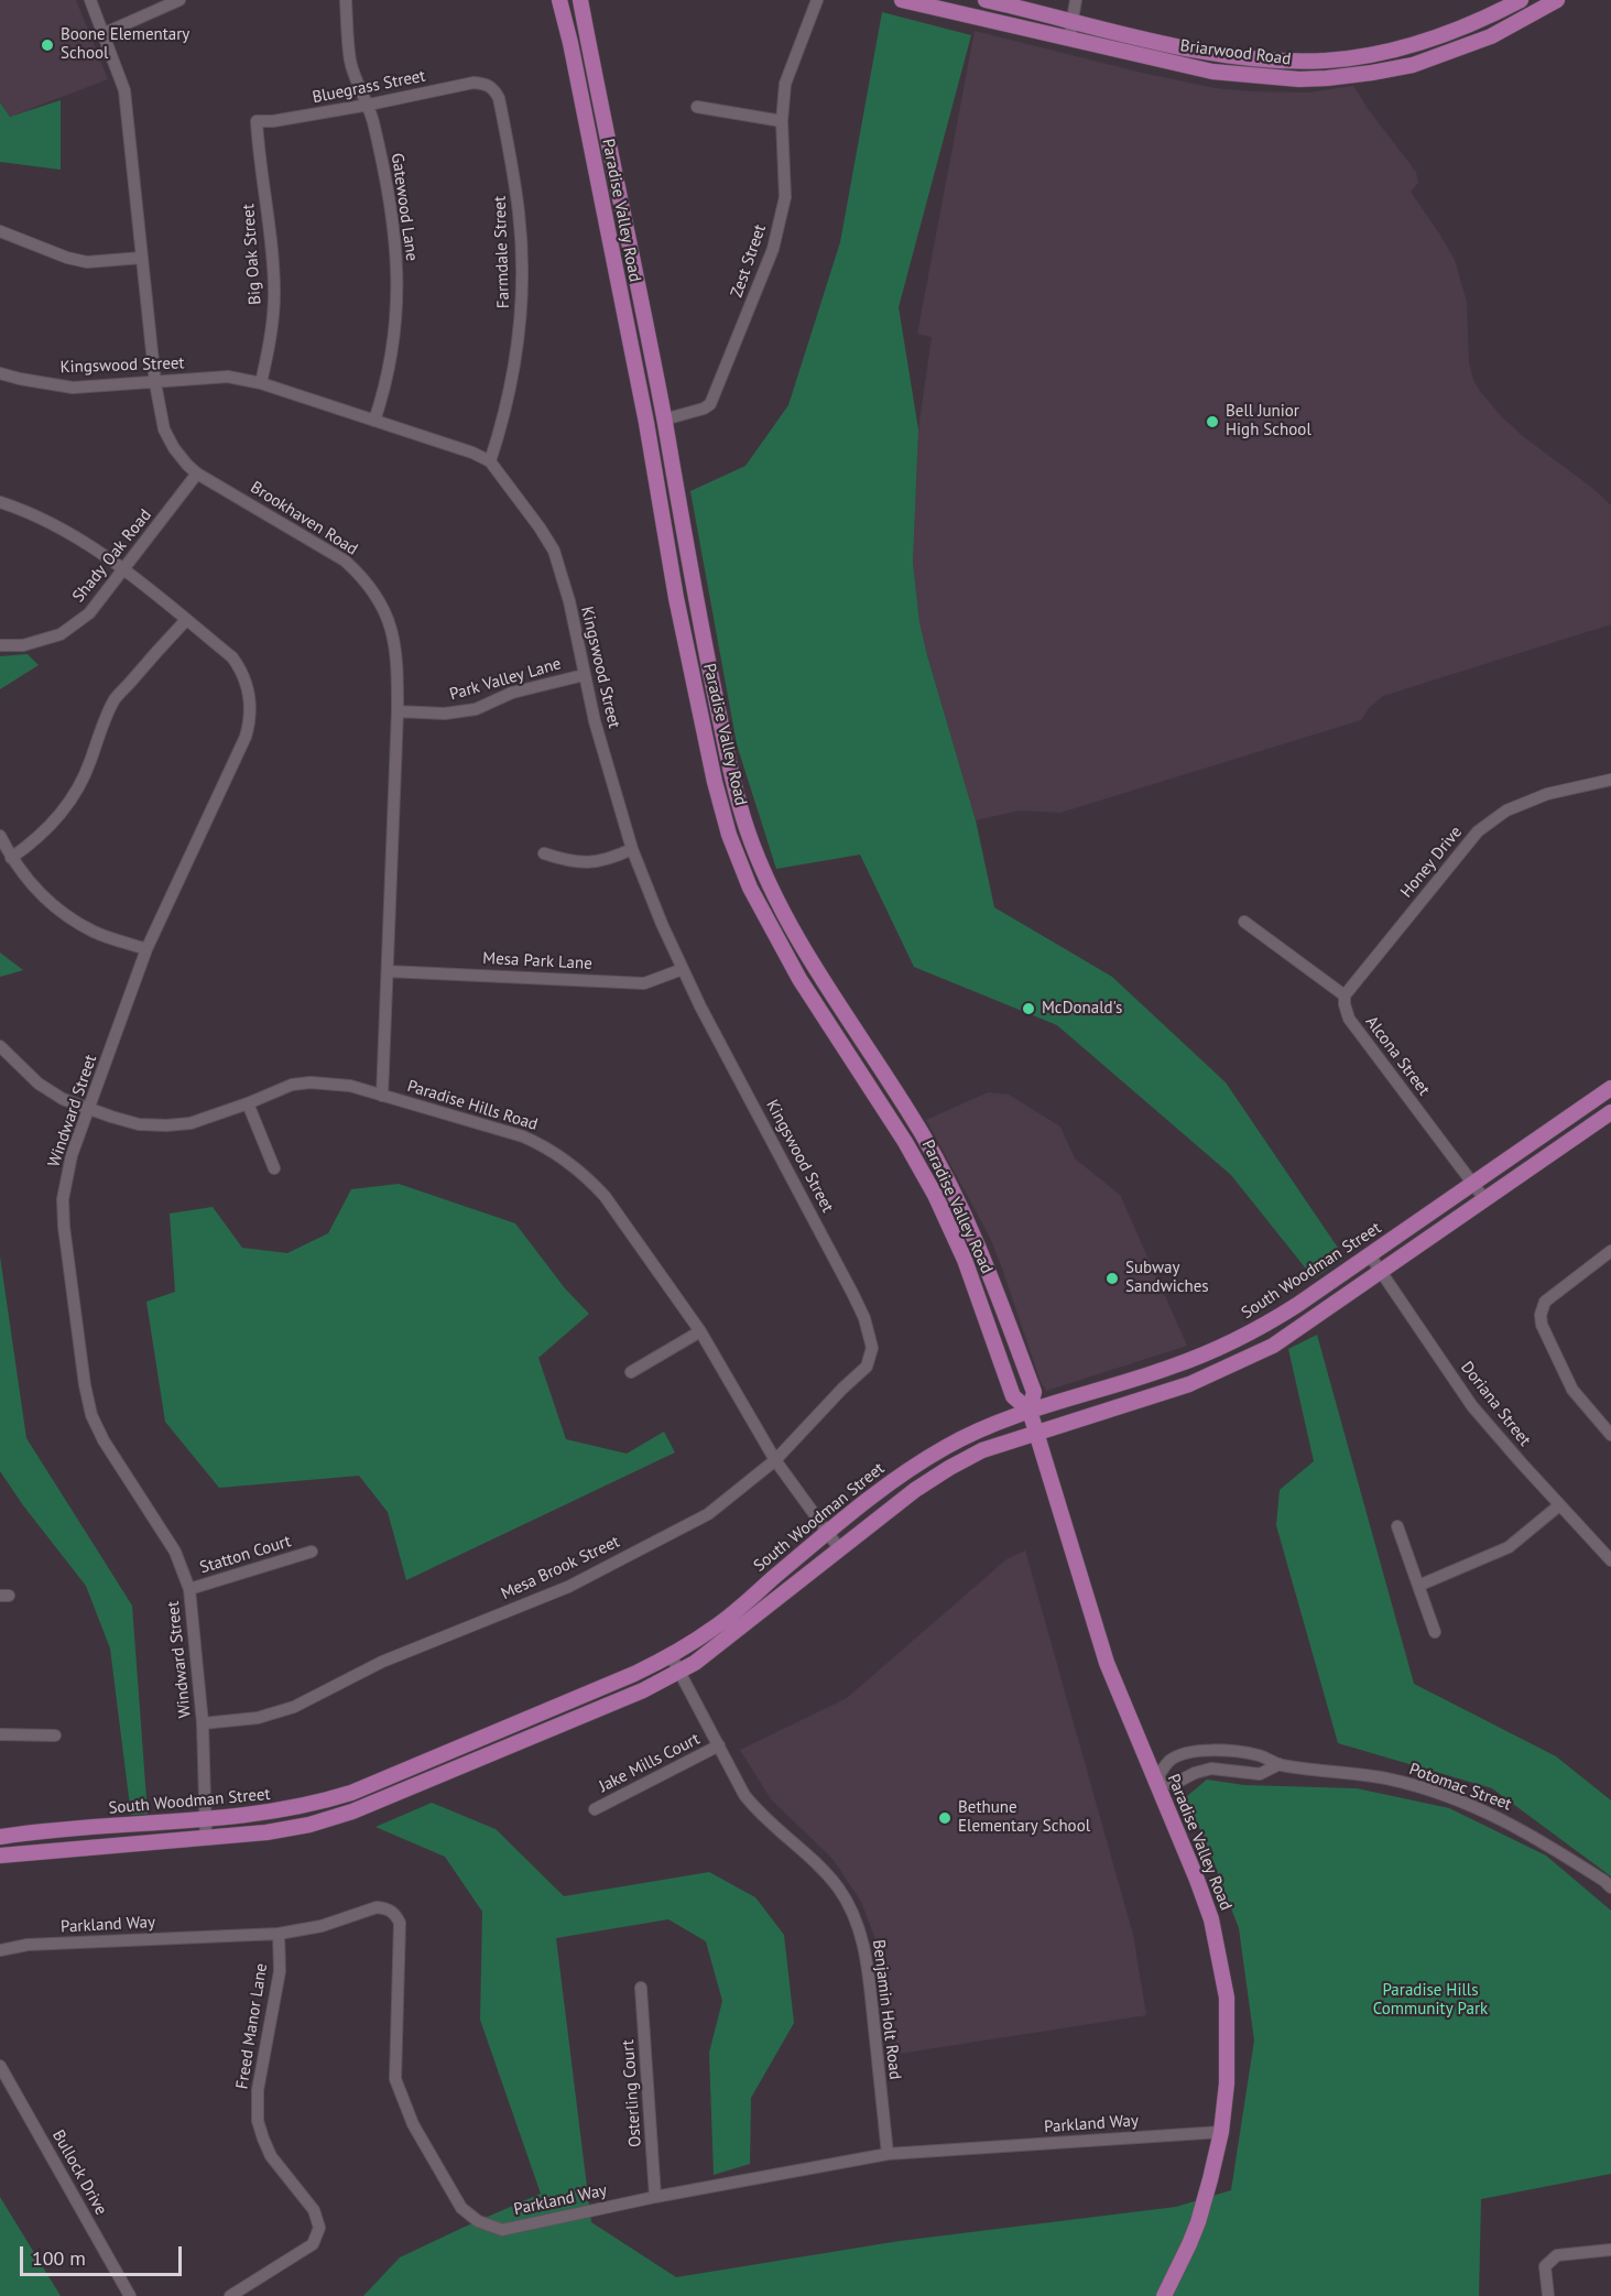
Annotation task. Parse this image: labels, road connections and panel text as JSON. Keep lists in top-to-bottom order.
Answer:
{
  "streets": {
    "main road": ["Briarwood Road", "Paradise Valley Road", "South Woodman Street"],
    "street": [
      "Bluegrass Street",
      "Gatewood Lane",
      "Farmdale Street",
      "Big Oak Street",
      "Zest Street",
      "Kingswood Street",
      "Brookhaven Road",
      "Shady Oak Road",
      "Park Valley Lane",
      "Honey Drive",
      "Mesa Park Lane",
      "Alcona Street",
      "Paradise Hills Road",
      "Windward Street",
      "Doriana Street",
      "Statton Court",
      "Mesa Brook Street",
      "Jake Mills Court",
      "Potomac Street",
      "Parkland Way",
      "Benjamin Holt Road",
      "Freed Manor Lane",
      "Osterling Court",
      "Bullock Drive"
    ]
  },
  "crossings": [
    ["Bluegrass Street", "Gatewood Lane"],
    ["Bluegrass Street", "Farmdale Street"],
    ["Bluegrass Street", "Big Oak Street"],
    ["Gatewood Lane", "Kingswood Street"],
    ["Paradise Valley Road", "Zest Street"],
    ["Paradise Valley Road", "South Woodman Street"],
    ["Paradise Valley Road", "Potomac Street"],
    ["Paradise Valley Road", "Parkland Way"],
    ["Farmdale Street", "Kingswood Street"],
    ["Big Oak Street", "Kingswood Street"],
    ["Kingswood Street", "Brookhaven Road"],
    ["Kingswood Street", "Park Valley Lane"],
    ["Kingswood Street", "Mesa Park Lane"],
    ["Kingswood Street", "Mesa Brook Street"],
    ["Brookhaven Road", "Shady Oak Road"],
    ["Brookhaven Road", "Park Valley Lane"],
    ["Brookhaven Road", "Mesa Park Lane"],
    ["Brookhaven Road", "Paradise Hills Road"],
    ["Shady Oak Road", "Windward Street"],
    ["Honey Drive", "Alcona Street"],
    ["Alcona Street", "South Woodman Street"],
    ["Paradise Hills Road", "Windward Street"],
    ["Paradise Hills Road", "South Woodman Street"],
    ["Paradise Hills Road", "Mesa Brook Street"],
    ["Windward Street", "South Woodman Street"],
    ["Windward Street", "Statton Court"],
    ["Windward Street", "Mesa Brook Street"],
    ["South Woodman Street", "Doriana Street"],
    ["South Woodman Street", "Benjamin Holt Road"],
    ["Jake Mills Court", "Benjamin Holt Road"],
    ["Parkland Way", "Benjamin Holt Road"],
    ["Parkland Way", "Freed Manor Lane"],
    ["Parkland Way", "Osterling Court"]
  ],
  "parks": ["Paradise Hills Community Park"],
  "places": [
    "Boone Elementary School",
    "Bell Junior High School",
    "McDonald's",
    "Subway Sandwiches",
    "Bethune Elementary School"
  ],
  "scale_bar": "100 m"
}
